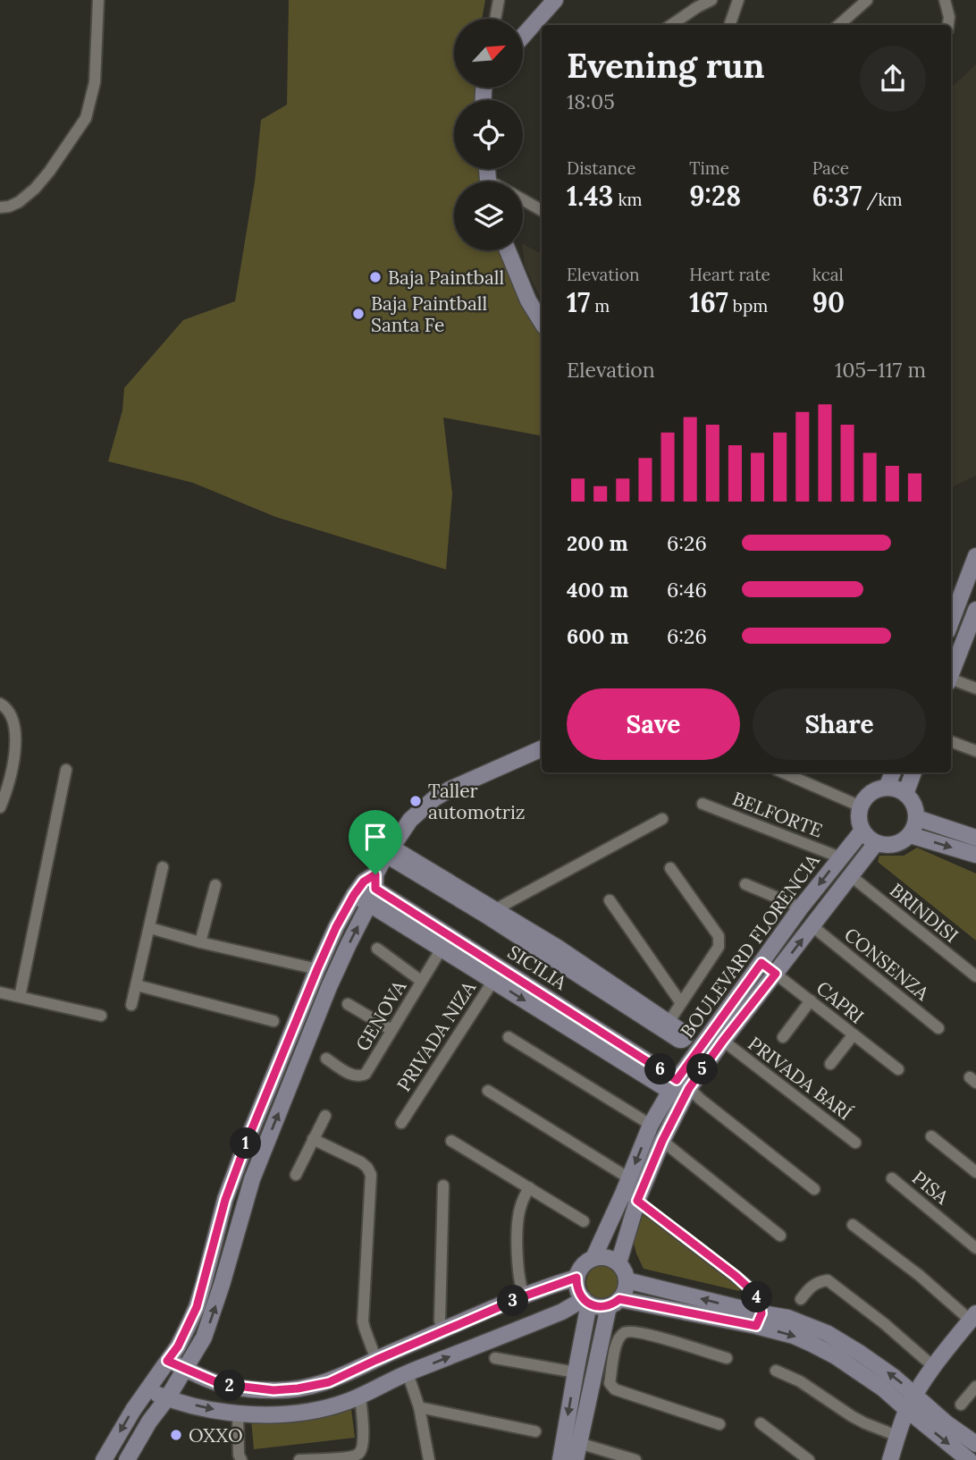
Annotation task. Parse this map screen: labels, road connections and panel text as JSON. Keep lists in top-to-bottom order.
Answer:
{
  "streets": {
    "street": [
      "BELFORTE",
      "BRINDISI",
      "BOULEVARD FLORENCIA",
      "CONSENZA",
      "SICILIA",
      "CAPRI",
      "GENOVA",
      "PRIVADA NIZA",
      "PRIVADA BARÍ",
      "PISA"
    ]
  },
  "crossings": [
    ["BELFORTE", "BOULEVARD FLORENCIA"],
    ["BRINDISI", "BOULEVARD FLORENCIA"],
    ["BOULEVARD FLORENCIA", "CONSENZA"],
    ["BOULEVARD FLORENCIA", "SICILIA"],
    ["BOULEVARD FLORENCIA", "CAPRI"],
    ["BOULEVARD FLORENCIA", "PRIVADA BARÍ"],
    ["SICILIA", "GENOVA"],
    ["SICILIA", "PRIVADA NIZA"]
  ],
  "places": [
    "Baja Paintball",
    "Baja Paintball Santa Fe",
    "Taller automotriz",
    "OXXO"
  ],
  "north": "top right",
  "page": {
    "heading": ["Evening run", "18:05"],
    "stats": [
      ["Distance", "1.43 km"],
      ["Time", "9:28"],
      ["Pace", "6:37 /km"],
      ["Elevation", "17 m"],
      ["Heart rate", "167 bpm"],
      ["kcal", "90"]
    ],
    "chart": ["Elevation", "105–117 m"],
    "list": [
      {
        "name": "200 m",
        "note": "6:26"
      },
      {
        "name": "400 m",
        "note": "6:46"
      },
      {
        "name": "600 m",
        "note": "6:26"
      }
    ],
    "buttons": ["Save", "Share"],
    "pins": [
      "5",
      "6",
      "1",
      "4",
      "3",
      "2"
    ]
  }
}
